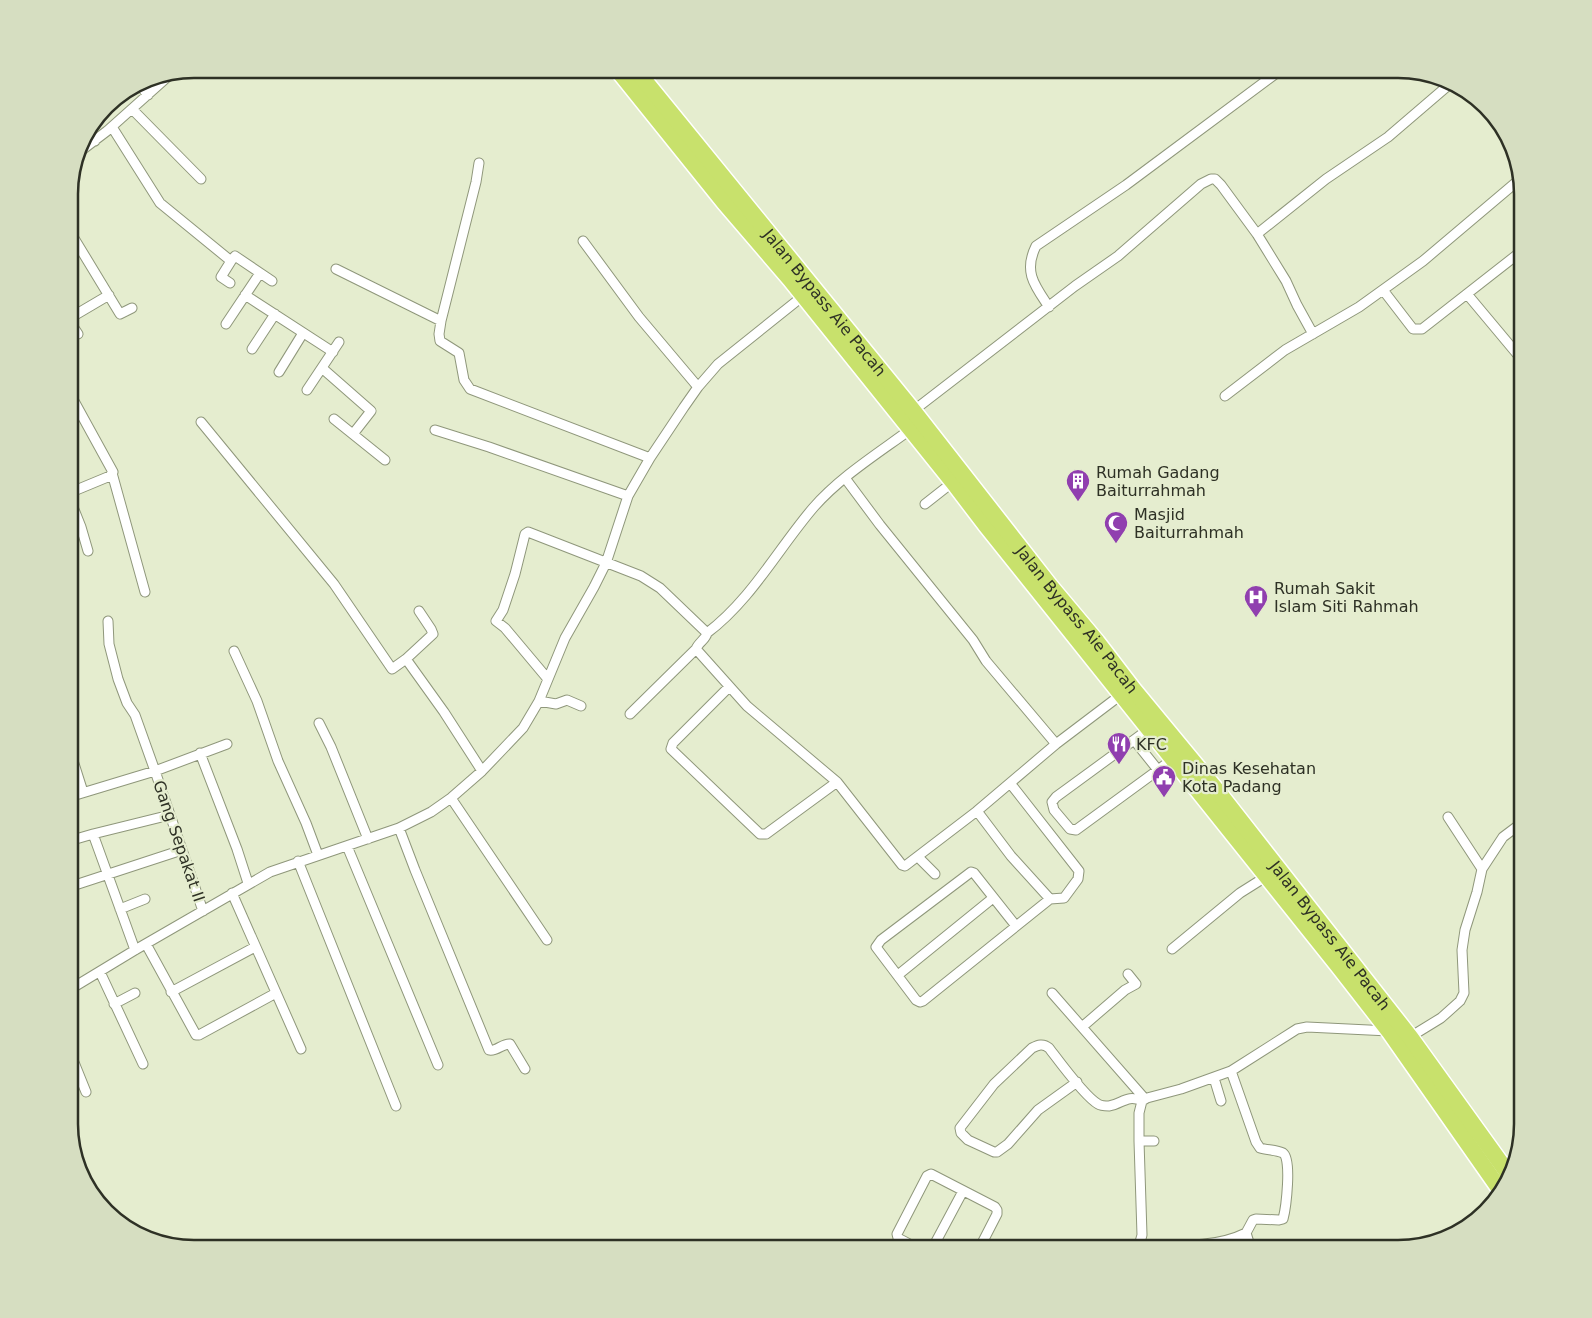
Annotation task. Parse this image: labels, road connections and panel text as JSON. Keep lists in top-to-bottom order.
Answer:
{
  "streets": {
    "highway": ["Jalan Bypass Aie Pacah"],
    "street": ["Gang Sepakat II"]
  },
  "places": {
    "building": ["Rumah Gadang Baiturrahmah"],
    "mosque": ["Masjid Baiturrahmah"],
    "hospital": ["Rumah Sakit Islam Siti Rahmah"],
    "restaurant": ["KFC"],
    "public building": ["Dinas Kesehatan Kota Padang"]
  }
}
